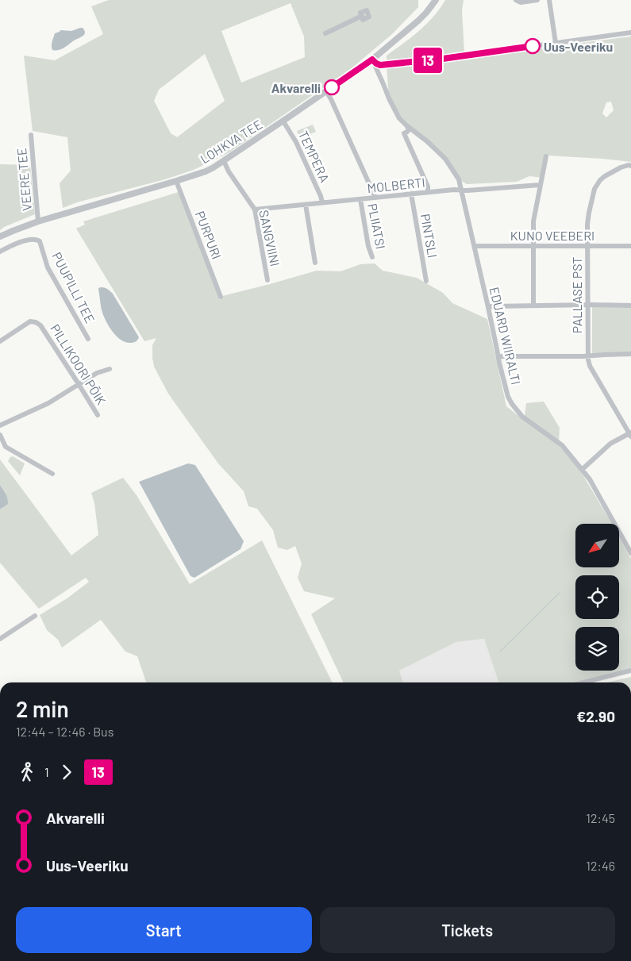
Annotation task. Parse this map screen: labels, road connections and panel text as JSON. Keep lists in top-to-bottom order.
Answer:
{
  "streets": {
    "street": [
      "LOHKVA TEE",
      "TEMPERA",
      "VEERE TEE",
      "MOLBERTI",
      "PLIIATSI",
      "PURPURI",
      "KUNO VEEBERI",
      "PINTSLI",
      "SANGVIINI",
      "PUUPILLI TEE",
      "PALLASE PST",
      "EDUARD WIIRALTI",
      "PILLIKOORI PÕIK"
    ]
  },
  "crossings": [
    ["LOHKVA TEE", "TEMPERA"],
    ["LOHKVA TEE", "VEERE TEE"],
    ["LOHKVA TEE", "PURPURI"],
    ["LOHKVA TEE", "SANGVIINI"],
    ["LOHKVA TEE", "EDUARD WIIRALTI"],
    ["TEMPERA", "MOLBERTI"],
    ["MOLBERTI", "PLIIATSI"],
    ["MOLBERTI", "PINTSLI"],
    ["MOLBERTI", "SANGVIINI"],
    ["MOLBERTI", "EDUARD WIIRALTI"],
    ["KUNO VEEBERI", "PALLASE PST"],
    ["KUNO VEEBERI", "EDUARD WIIRALTI"]
  ],
  "places": ["Uus-Veeriku", "Akvarelli"],
  "lines": ["bus line 13"],
  "north": "bottom left",
  "page": {
    "on_map": "13",
    "heading": ["2 min", "12:44 – 12:46 · Bus", "€2.90"],
    "legs": ["1", "13"],
    "list": [
      {
        "name": "Akvarelli",
        "value": "12:45"
      },
      {
        "name": "Uus-Veeriku",
        "value": "12:46"
      }
    ],
    "buttons": ["Start", "Tickets"]
  }
}
